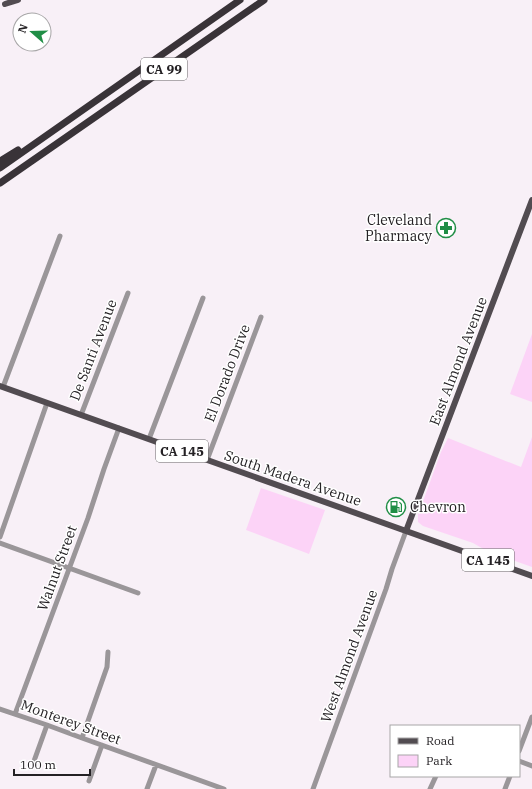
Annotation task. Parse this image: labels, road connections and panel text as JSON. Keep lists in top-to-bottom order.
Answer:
{
  "streets": {
    "highway": ["CA 99"],
    "main road": ["East Almond Avenue", "CA 145", "South Madera Avenue"],
    "street": [
      "De Santi Avenue",
      "El Dorado Drive",
      "Walnut Street",
      "West Almond Avenue",
      "Monterey Street"
    ]
  },
  "crossings": [
    ["De Santi Avenue", "South Madera Avenue"],
    ["East Almond Avenue", "South Madera Avenue"],
    ["East Almond Avenue", "West Almond Avenue"],
    ["El Dorado Drive", "South Madera Avenue"],
    ["South Madera Avenue", "Walnut Street"],
    ["South Madera Avenue", "West Almond Avenue"],
    ["Walnut Street", "Monterey Street"]
  ],
  "places": {
    "pharmacy": ["Cleveland Pharmacy"],
    "fuel station": ["Chevron"]
  },
  "legend": ["Road", "Park"],
  "scale_bar": "100 m",
  "north": "left"
}
